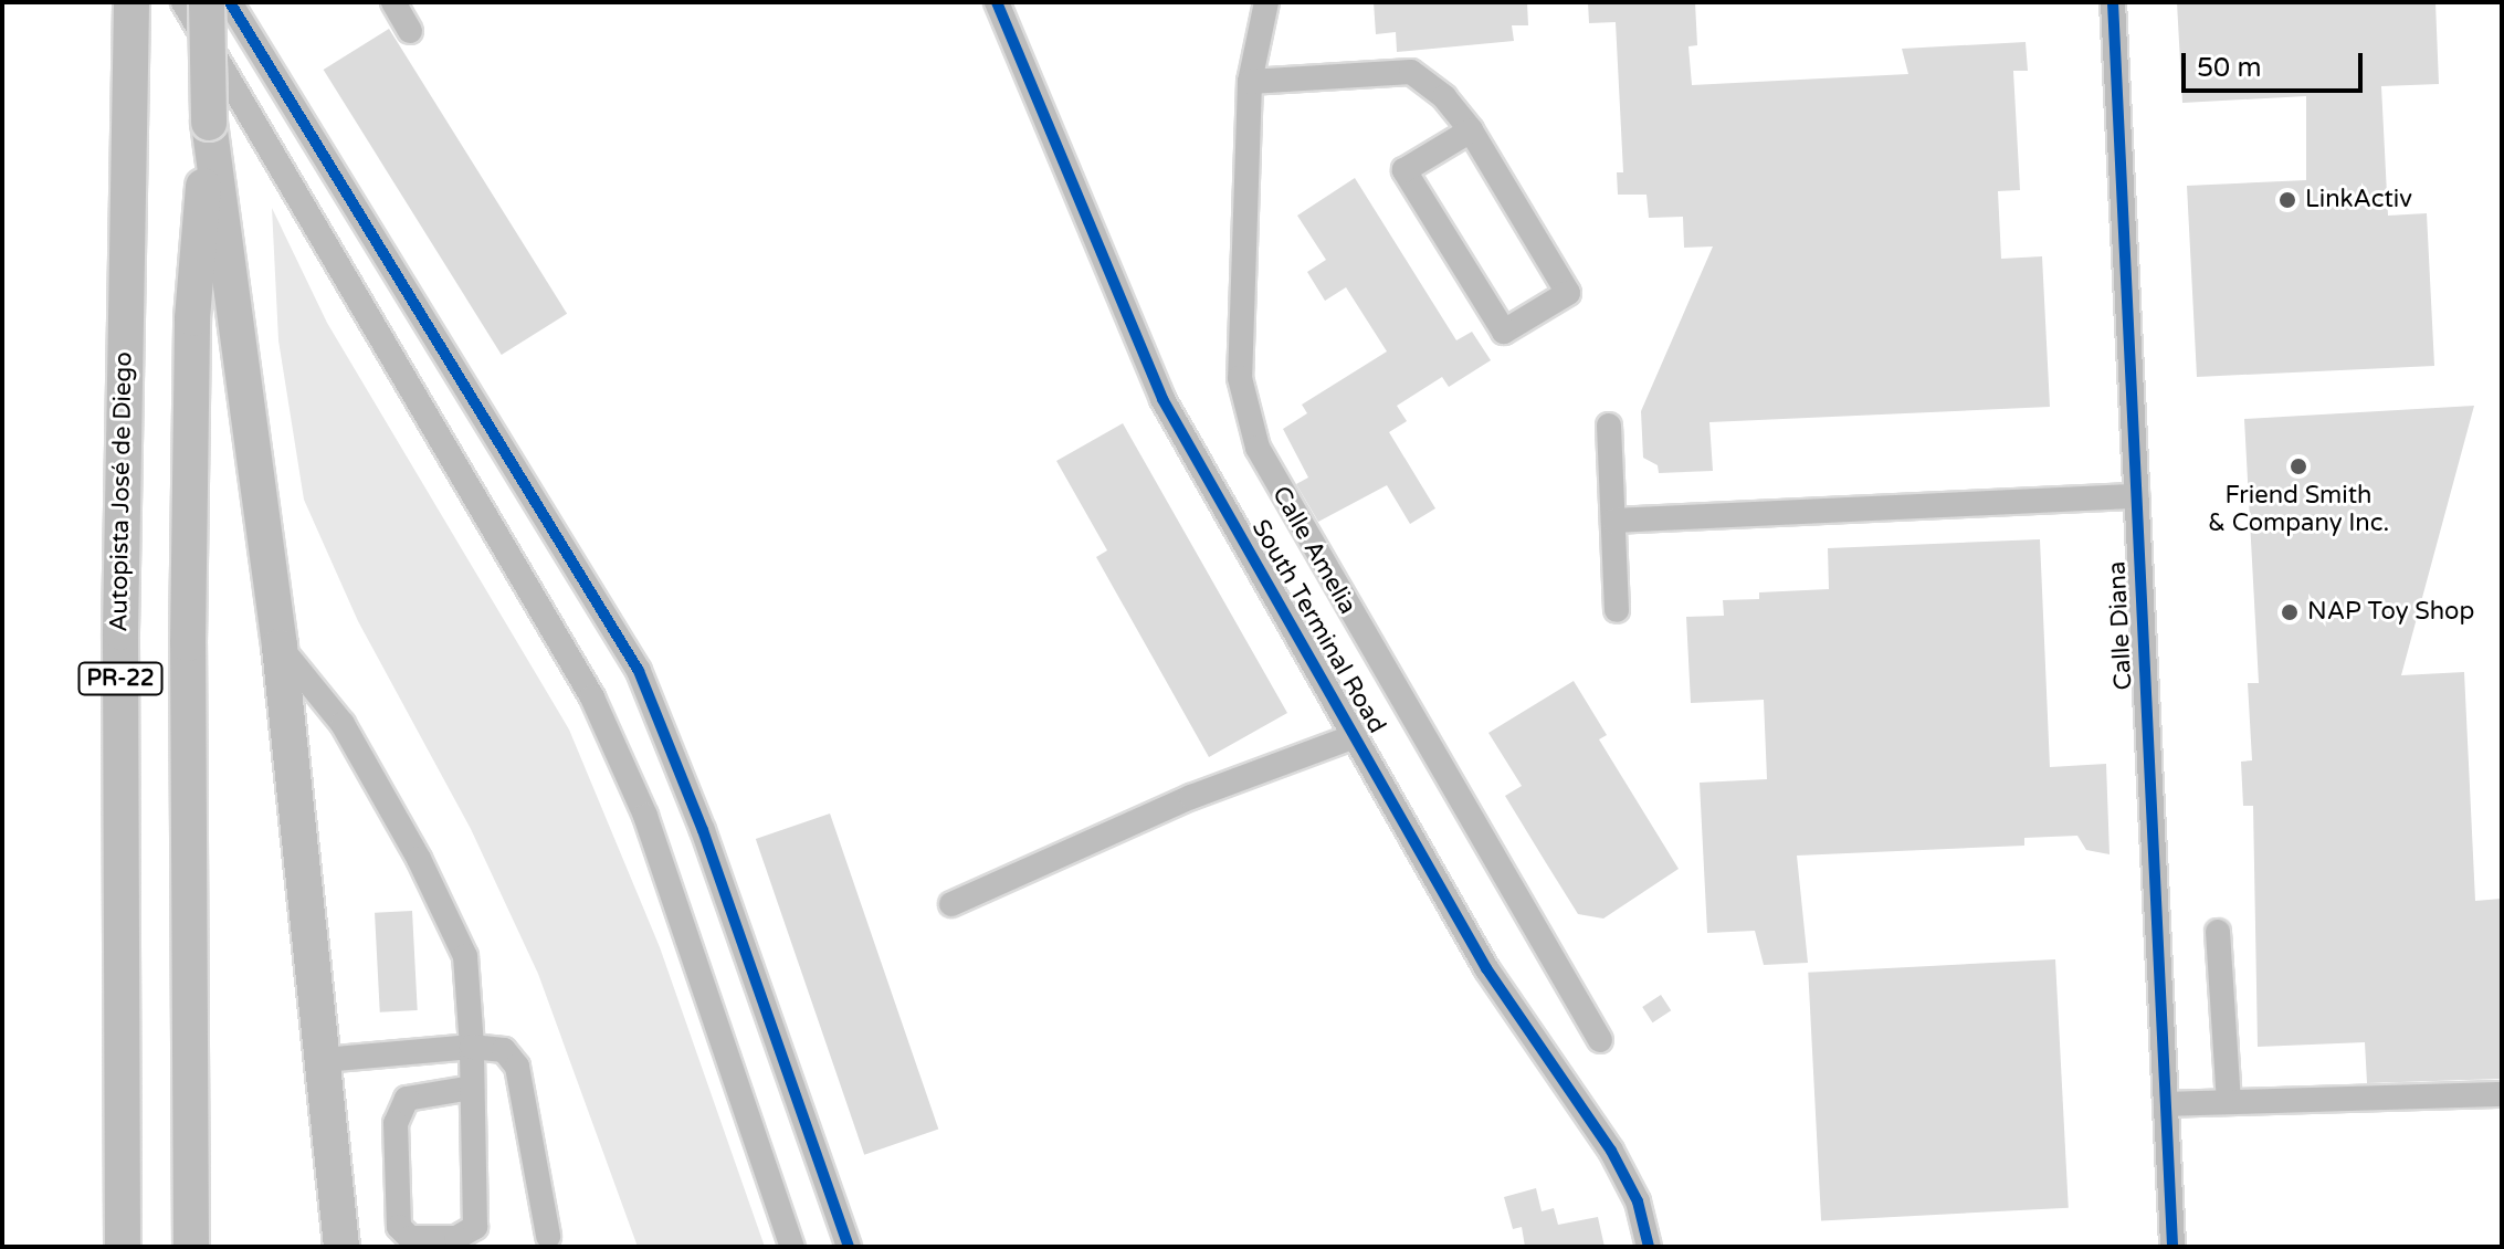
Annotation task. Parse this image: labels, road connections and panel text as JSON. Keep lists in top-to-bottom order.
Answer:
{
  "streets": {
    "highway": ["Autopista José de Diego", "PR-22"],
    "street": ["Calle Amelia", "Calle Diana", "South Terminal Road"]
  },
  "places": ["LinkActiv", "Friend Smith & Company Inc.", "NAP Toy Shop"],
  "scale_bar": "50 m"
}
